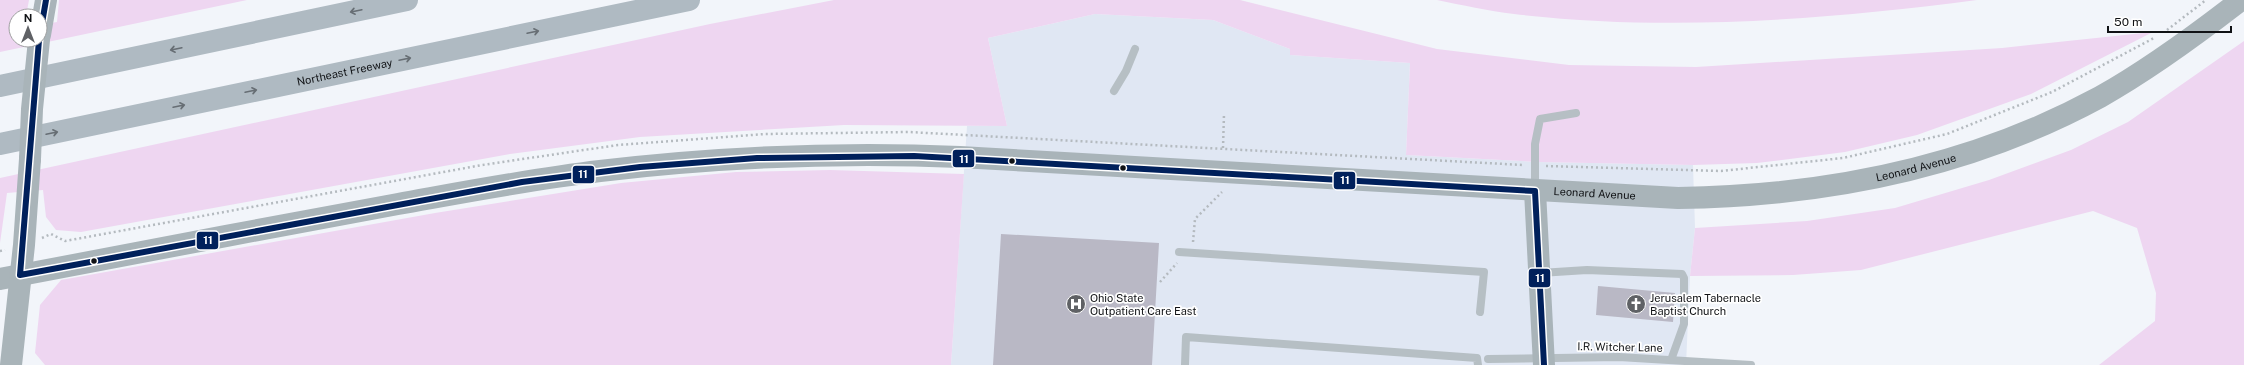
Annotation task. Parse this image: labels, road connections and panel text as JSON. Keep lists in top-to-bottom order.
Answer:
{
  "streets": {
    "highway": ["Northeast Freeway"],
    "street": ["Leonard Avenue"],
    "lane": ["I.R. Witcher Lane"]
  },
  "places": {
    "hospital": ["Ohio State Outpatient Care East"],
    "church": ["Jerusalem Tabernacle Baptist Church"]
  },
  "lines": ["transit line 11"],
  "scale_bar": "50 m",
  "north": "top"
}
